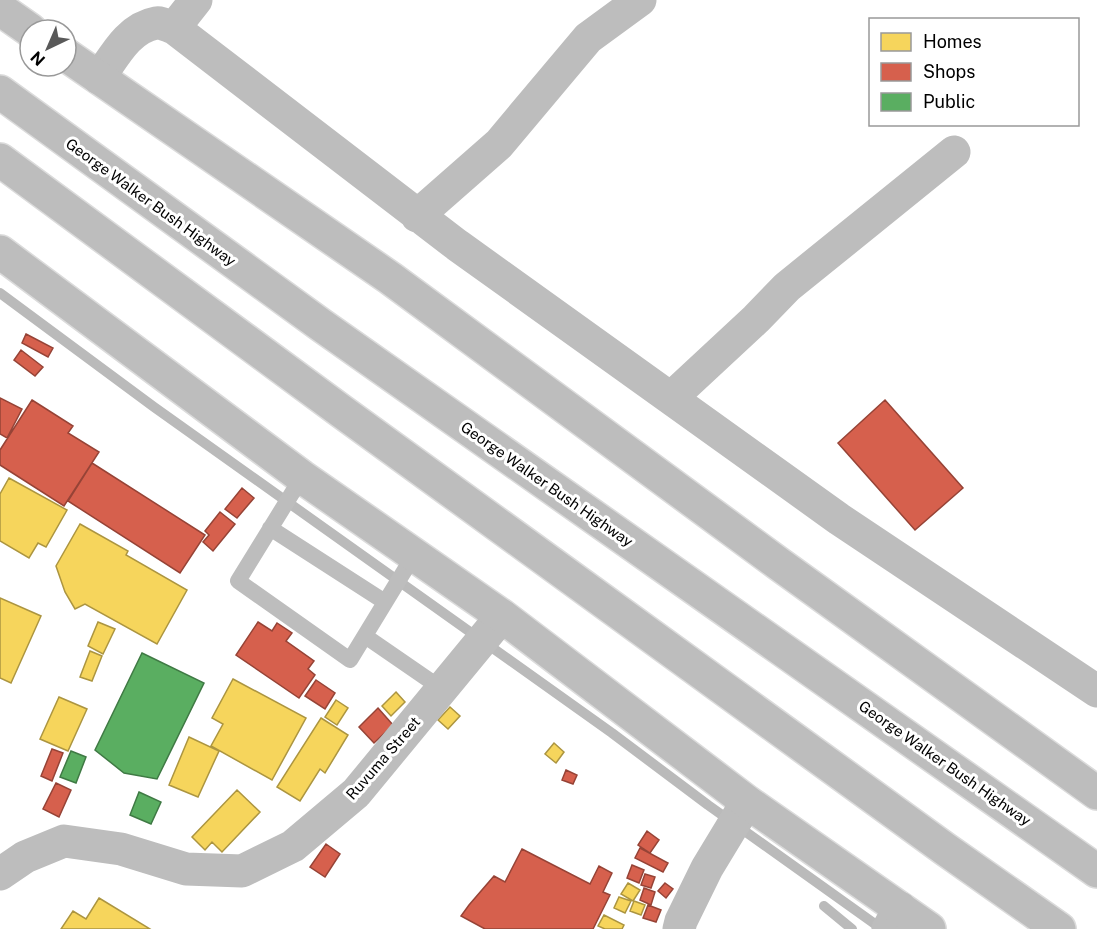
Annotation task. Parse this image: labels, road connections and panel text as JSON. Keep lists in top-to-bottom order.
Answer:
{
  "streets": {
    "main road": ["George Walker Bush Highway", "Ruvuma Street"]
  },
  "legend": ["Homes", "Shops", "Public"],
  "north": "bottom left"
}
